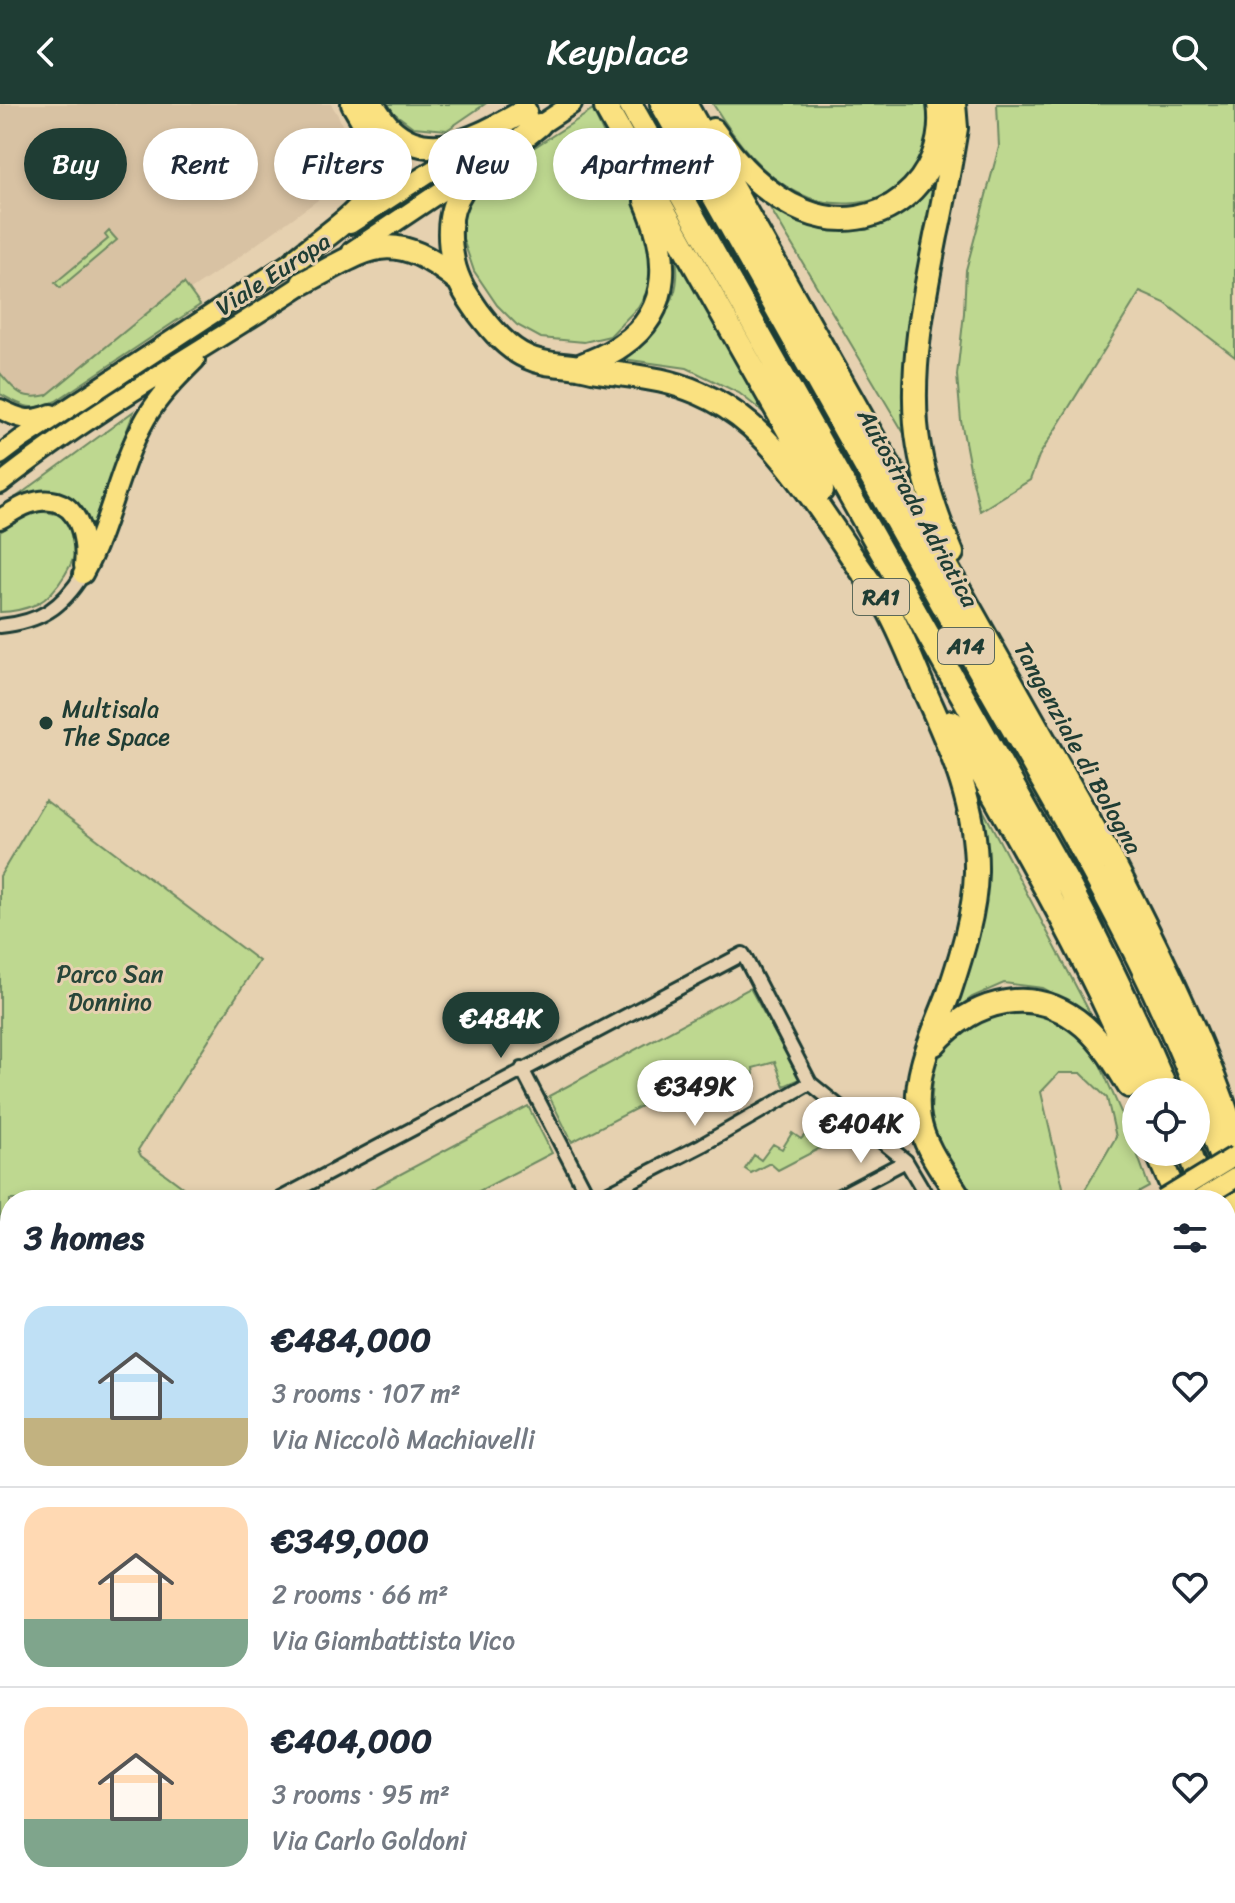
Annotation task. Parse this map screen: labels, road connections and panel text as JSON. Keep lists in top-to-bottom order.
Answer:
{
  "streets": {
    "highway": [
      "Autostrada Adriatica",
      "RA1",
      "A14",
      "Tangenziale di Bologna"
    ],
    "main road": ["Viale Europa"]
  },
  "parks": ["Parco San Donnino"],
  "places": ["Multisala The Space"],
  "page": {
    "header": "Keyplace",
    "chip": [
      "Buy",
      "Rent",
      "Filters",
      "New",
      "Apartment"
    ],
    "price": ["€484K", "€349K", "€404K"],
    "heading": "3 homes",
    "list": [
      {
        "name": "€484,000",
        "note": "3 rooms · 107 m² · Via Niccolò Machiavelli"
      },
      {
        "name": "€349,000",
        "note": "2 rooms · 66 m² · Via Giambattista Vico"
      },
      {
        "name": "€404,000",
        "note": "3 rooms · 95 m² · Via Carlo Goldoni"
      }
    ]
  }
}
